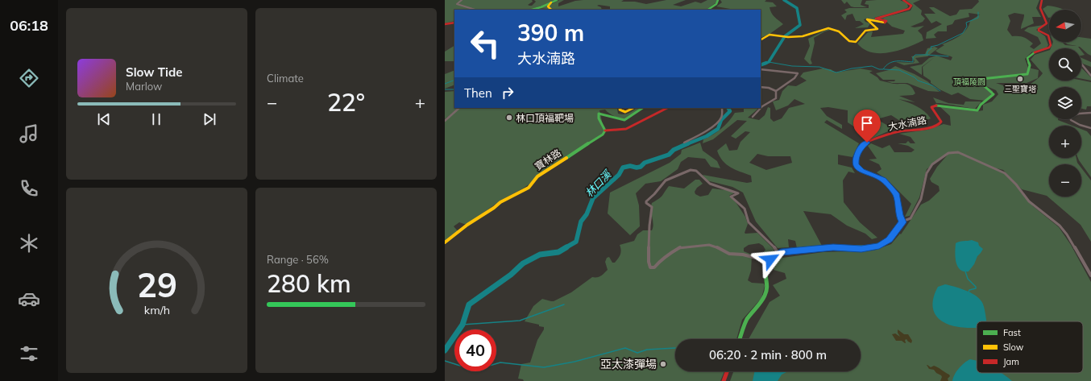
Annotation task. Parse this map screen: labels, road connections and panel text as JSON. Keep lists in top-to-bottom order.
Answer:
{
  "streets": {
    "street": ["大水湳路", "寶林路"]
  },
  "water": ["林口溪"],
  "parks": ["頂福陵園"],
  "places": ["三聖寶塔", "林口頂福靶場", "亞太漆彈場"],
  "legend": ["Fast", "Slow", "Jam"],
  "north": "left",
  "page": {
    "tabs": "06:18",
    "tile": [
      "Climate",
      ["Range · 56%", "280 km"]
    ],
    "map_buttons": ["+", "−"],
    "turn": ["390 m", "大水湳路"],
    "song": ["Slow Tide", "Marlow"],
    "then": "Then",
    "heat": ["−", "22°", "+"],
    "limit": "40",
    "trip": "06:20 · 2 min · 800 m",
    "gauge": ["29", "km/h"]
  }
}
